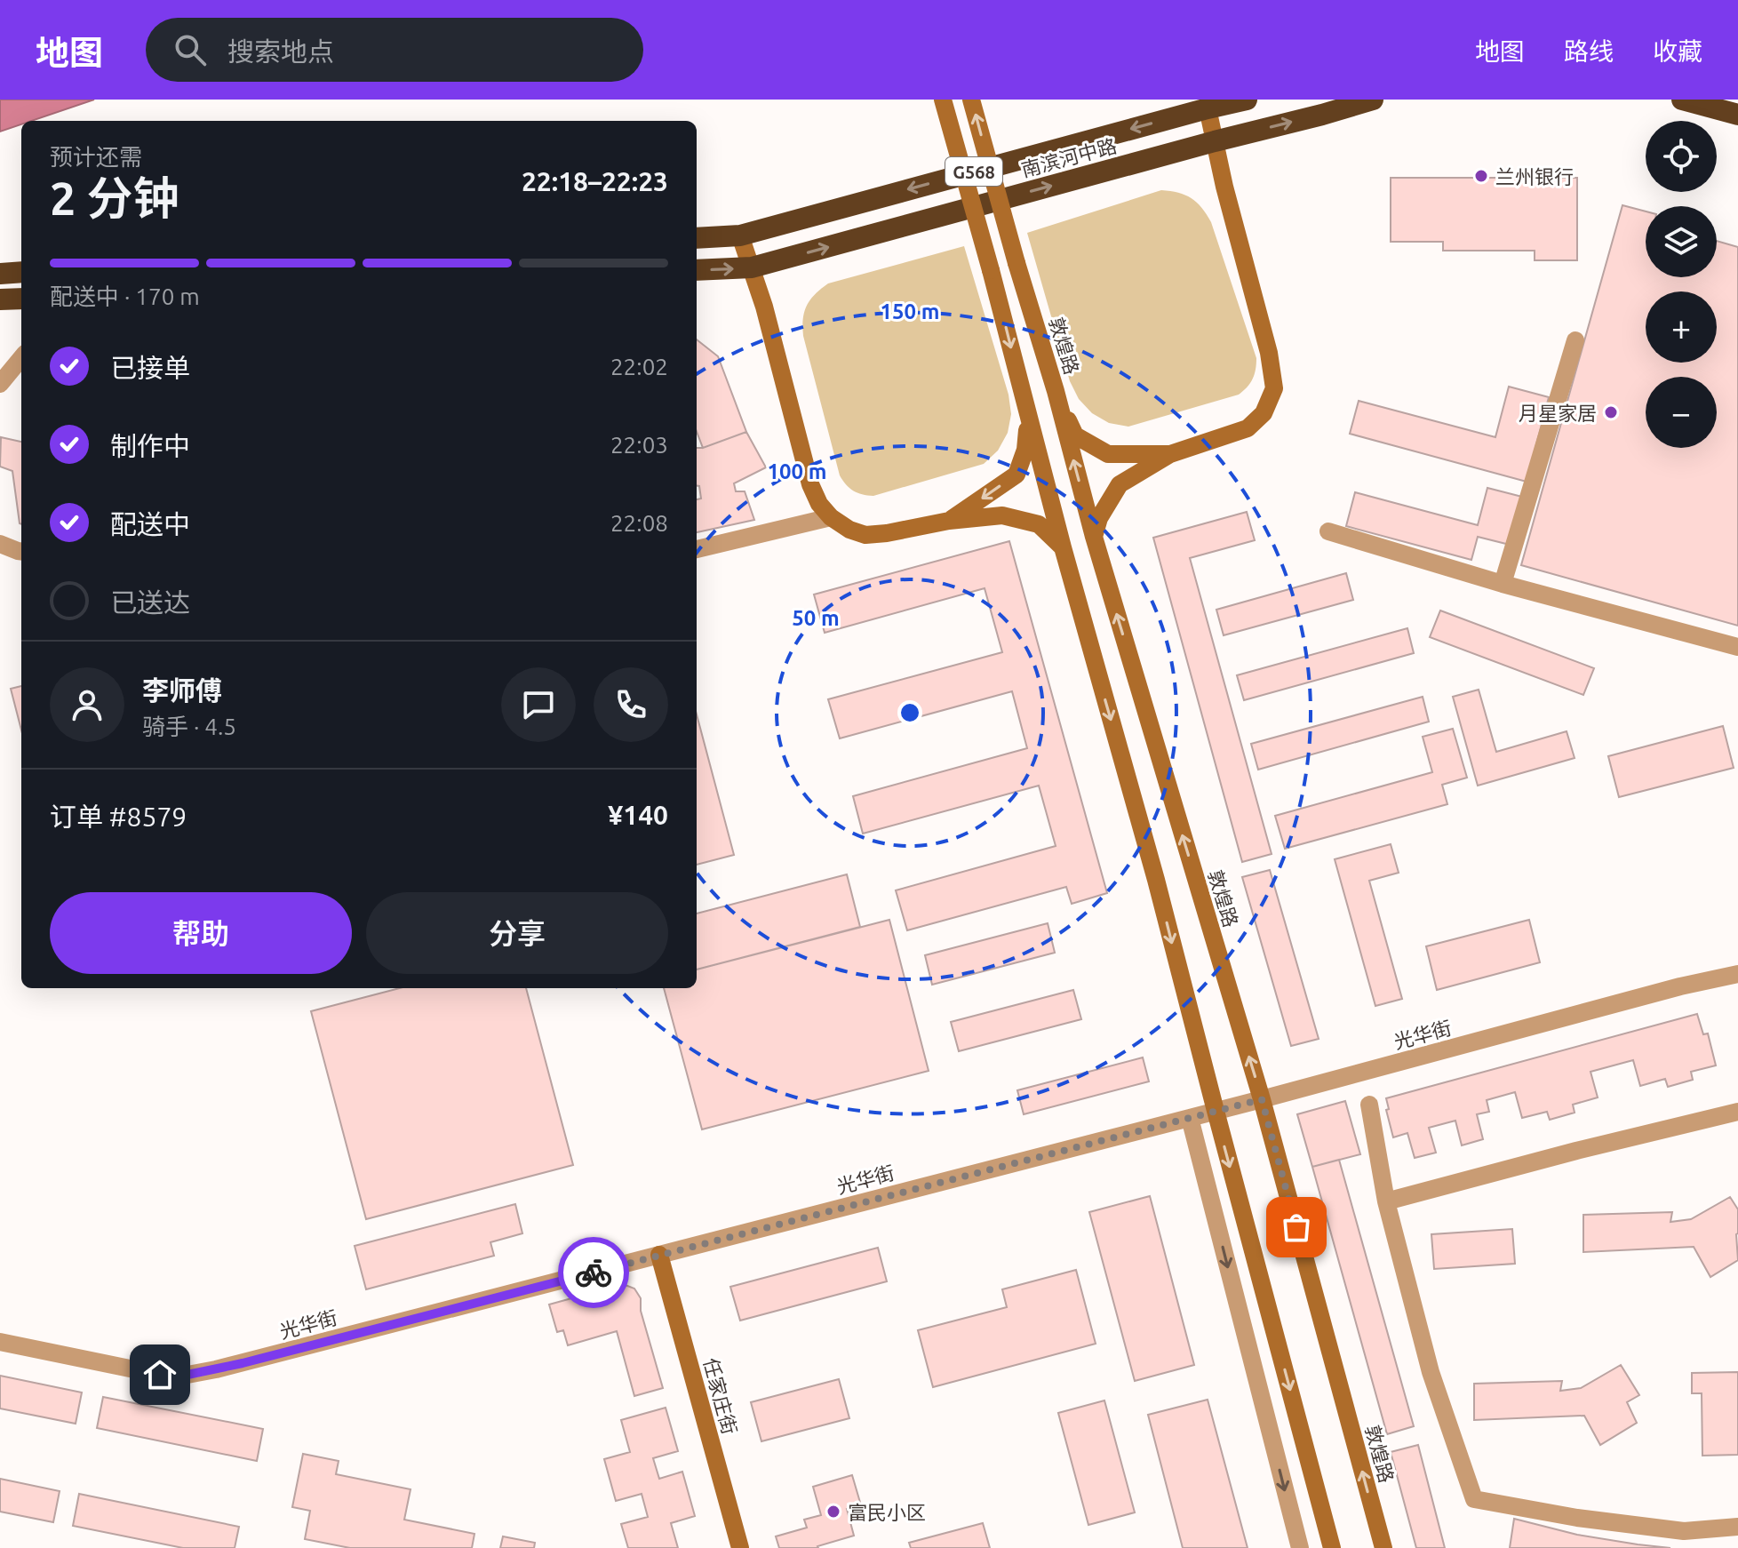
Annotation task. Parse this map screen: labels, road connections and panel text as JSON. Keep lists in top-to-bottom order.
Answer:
{
  "streets": {
    "highway": ["南滨河中路", "G568"],
    "main road": ["敦煌路", "任家庄街"],
    "street": ["光华街"]
  },
  "crossings": [
    ["敦煌路", "光华街"],
    ["光华街", "任家庄街"]
  ],
  "places": ["兰州银行", "月星家居", "富民小区"],
  "page": {
    "header": "地图",
    "search": "搜索地点",
    "nav": ["地图", "路线", "收藏"],
    "map_buttons": ["+", "−"],
    "heading": ["2 分钟", "预计还需", "22:18–22:23"],
    "panel": [
      "李师傅",
      "骑手 · 4.5",
      "订单 #8579",
      "¥140"
    ],
    "bar": "配送中 · 170 m",
    "list": [
      ["已接单", "22:02"],
      ["制作中", "22:03"],
      ["配送中", "22:08"],
      "已送达"
    ],
    "buttons": ["帮助", "分享"]
  },
  "rings": ["150 m", "100 m", "50 m"]
}
